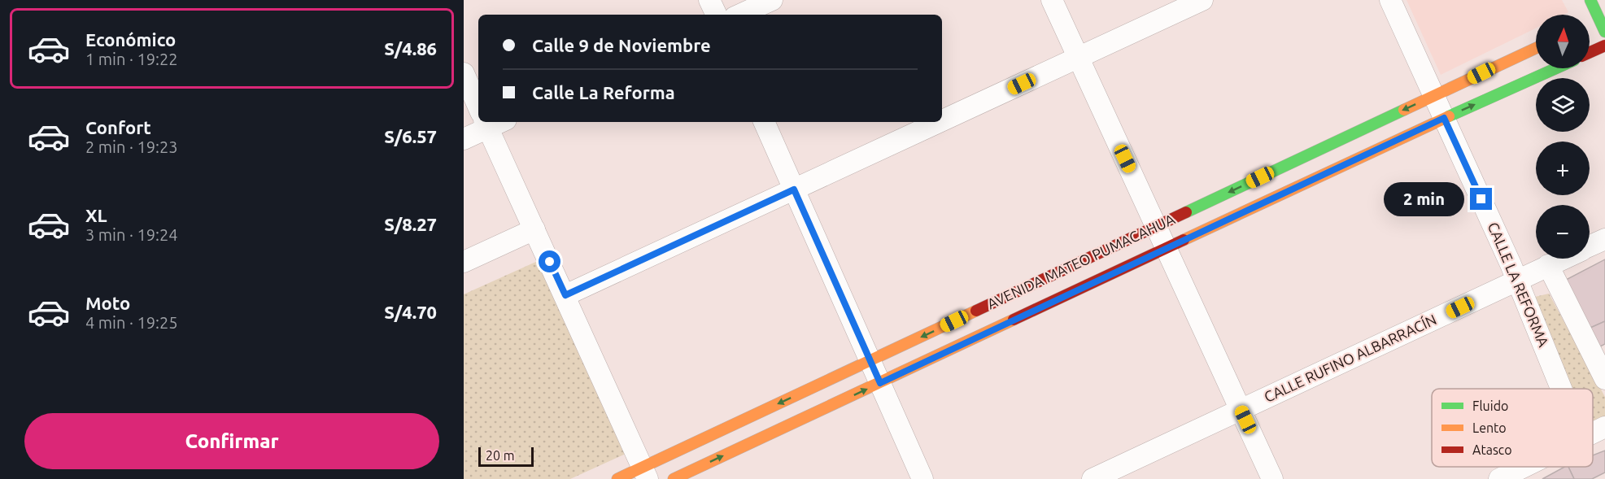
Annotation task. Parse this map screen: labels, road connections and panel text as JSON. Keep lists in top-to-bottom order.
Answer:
{
  "streets": {
    "street": ["AVENIDA MATEO PUMACAHUA", "CALLE LA REFORMA", "CALLE RUFINO ALBARRACÍN"]
  },
  "crossings": [
    ["AVENIDA MATEO PUMACAHUA", "CALLE LA REFORMA"],
    ["CALLE LA REFORMA", "CALLE RUFINO ALBARRACÍN"]
  ],
  "legend": ["Fluido", "Lento", "Atasco"],
  "scale_bar": "20 m",
  "north": "top",
  "page": {
    "list": [
      {
        "name": "Económico",
        "note": "1 min · 19:22",
        "value": "S/4.86"
      },
      {
        "name": "Confort",
        "note": "2 min · 19:23",
        "value": "S/6.57"
      },
      {
        "name": "XL",
        "note": "3 min · 19:24",
        "value": "S/8.27"
      },
      {
        "name": "Moto",
        "note": "4 min · 19:25",
        "value": "S/4.70"
      }
    ],
    "map_buttons": ["+", "−"],
    "banner": ["Calle 9 de Noviembre", "Calle La Reforma"],
    "bubble": "2 min",
    "buttons": "Confirmar",
    "scale": "20 m"
  }
}
